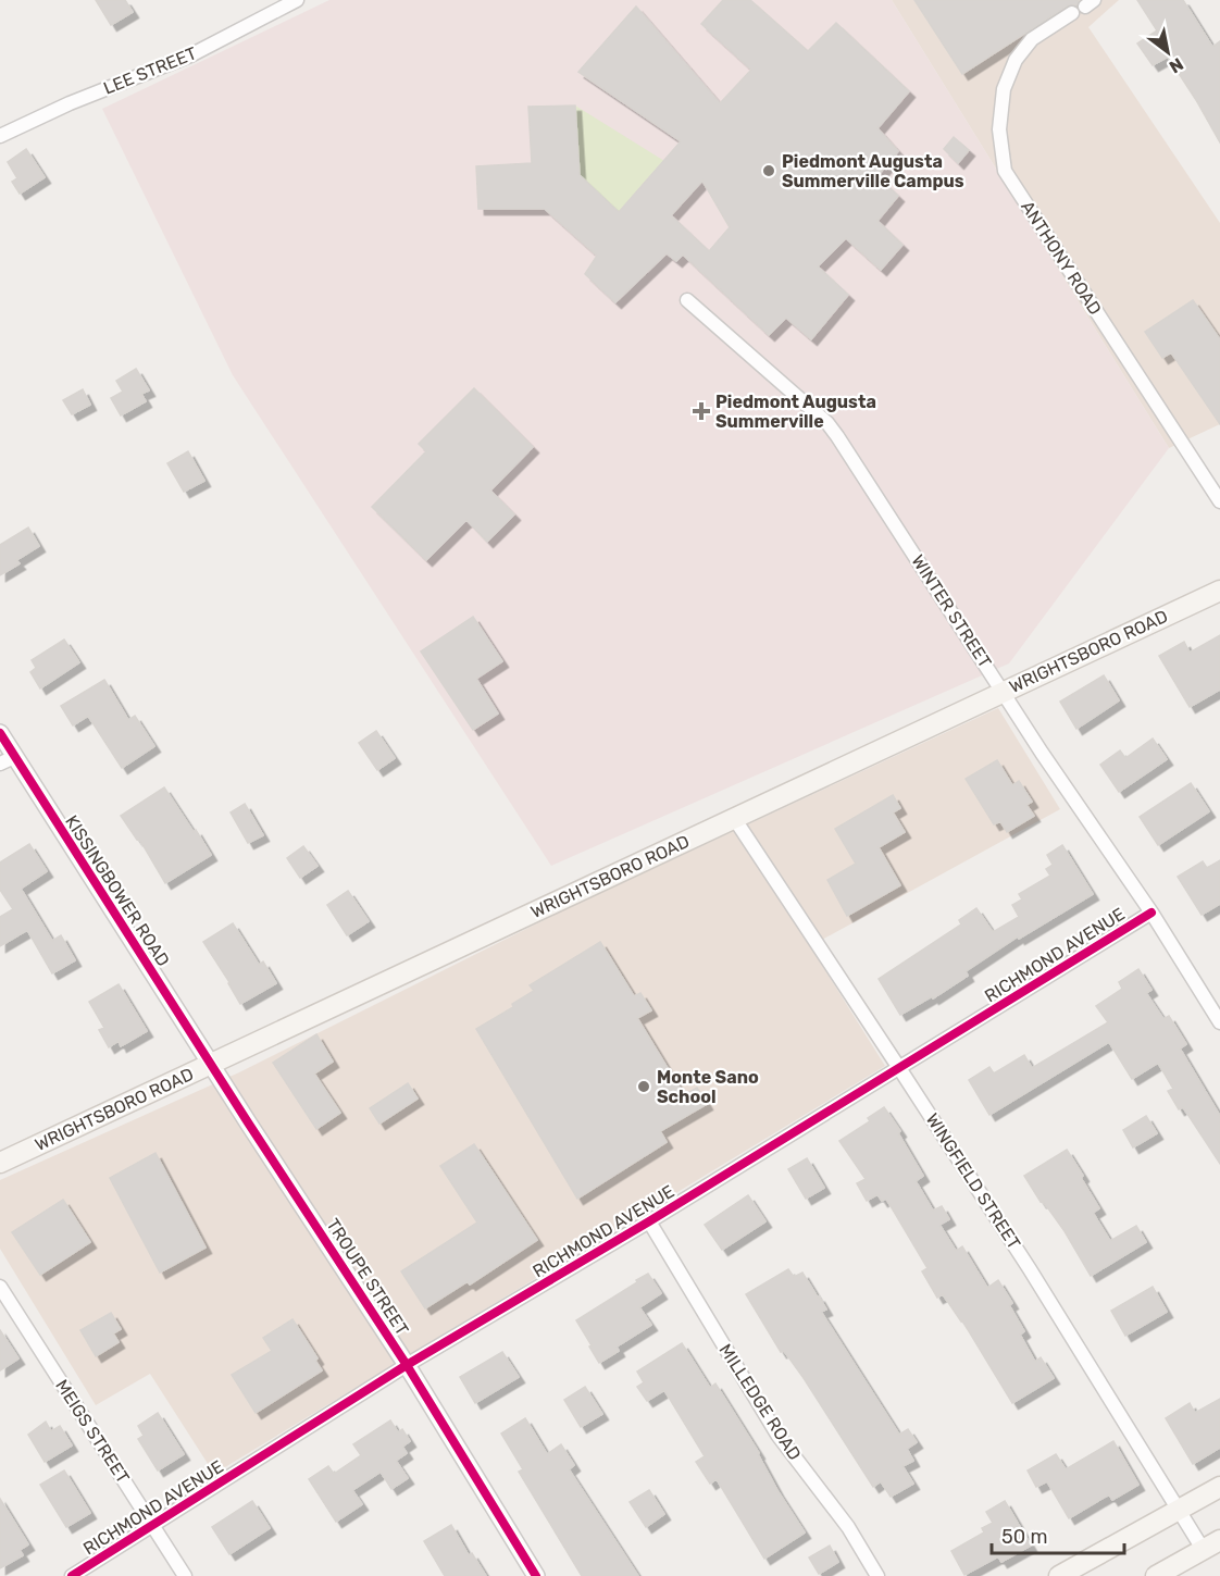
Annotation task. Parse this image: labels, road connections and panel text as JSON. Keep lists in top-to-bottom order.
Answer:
{
  "streets": {
    "main road": ["WRIGHTSBORO ROAD"],
    "street": [
      "LEE STREET",
      "ANTHONY ROAD",
      "WINTER STREET",
      "KISSINGBOWER ROAD",
      "RICHMOND AVENUE",
      "WINGFIELD STREET",
      "TROUPE STREET",
      "MILLEDGE ROAD",
      "MEIGS STREET"
    ]
  },
  "crossings": [
    ["WINTER STREET", "WRIGHTSBORO ROAD"],
    ["WINTER STREET", "RICHMOND AVENUE"],
    ["WRIGHTSBORO ROAD", "KISSINGBOWER ROAD"],
    ["WRIGHTSBORO ROAD", "WINGFIELD STREET"],
    ["WRIGHTSBORO ROAD", "TROUPE STREET"],
    ["KISSINGBOWER ROAD", "TROUPE STREET"],
    ["RICHMOND AVENUE", "WINGFIELD STREET"],
    ["RICHMOND AVENUE", "TROUPE STREET"],
    ["RICHMOND AVENUE", "MILLEDGE ROAD"],
    ["RICHMOND AVENUE", "MEIGS STREET"]
  ],
  "places": {
    "other": ["Piedmont Augusta Summerville Campus", "Monte Sano School"],
    "health": ["Piedmont Augusta Summerville"]
  },
  "scale_bar": "50 m",
  "north": "bottom right"
}
